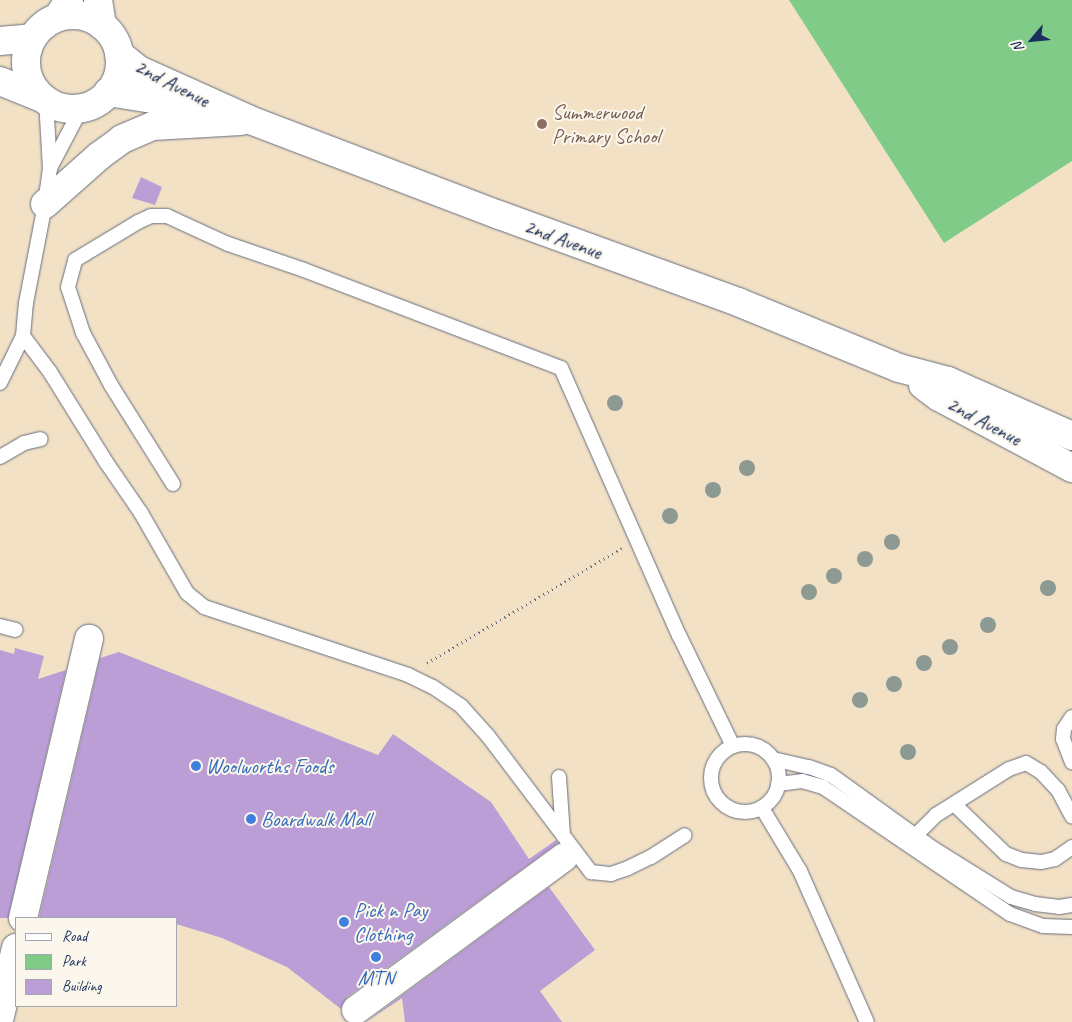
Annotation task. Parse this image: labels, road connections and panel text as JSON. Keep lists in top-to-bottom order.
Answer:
{
  "streets": {
    "street": ["2nd Avenue"]
  },
  "places": [
    "Summerwood Primary School",
    "Woolworths Foods",
    "Boardwalk Mall",
    "Pick n Pay Clothing",
    "MTN"
  ],
  "legend": ["Road", "Park", "Building"],
  "north": "bottom left"
}
